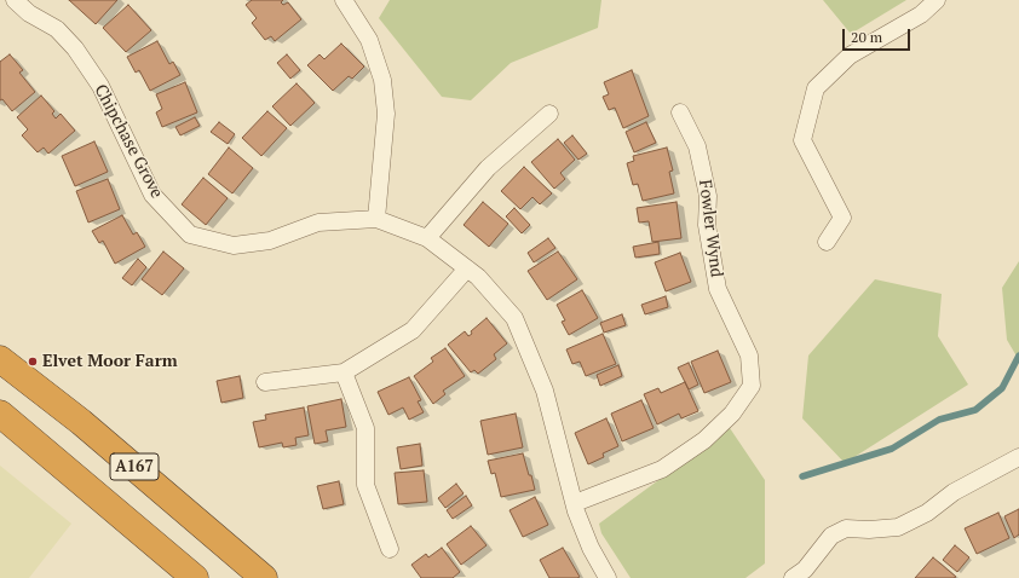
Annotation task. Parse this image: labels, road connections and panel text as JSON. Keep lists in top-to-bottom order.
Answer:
{
  "streets": {
    "highway": ["A167"],
    "street": ["Chipchase Grove", "Fowler Wynd"]
  },
  "places": ["Elvet Moor Farm"],
  "scale_bar": "20 m"
}
